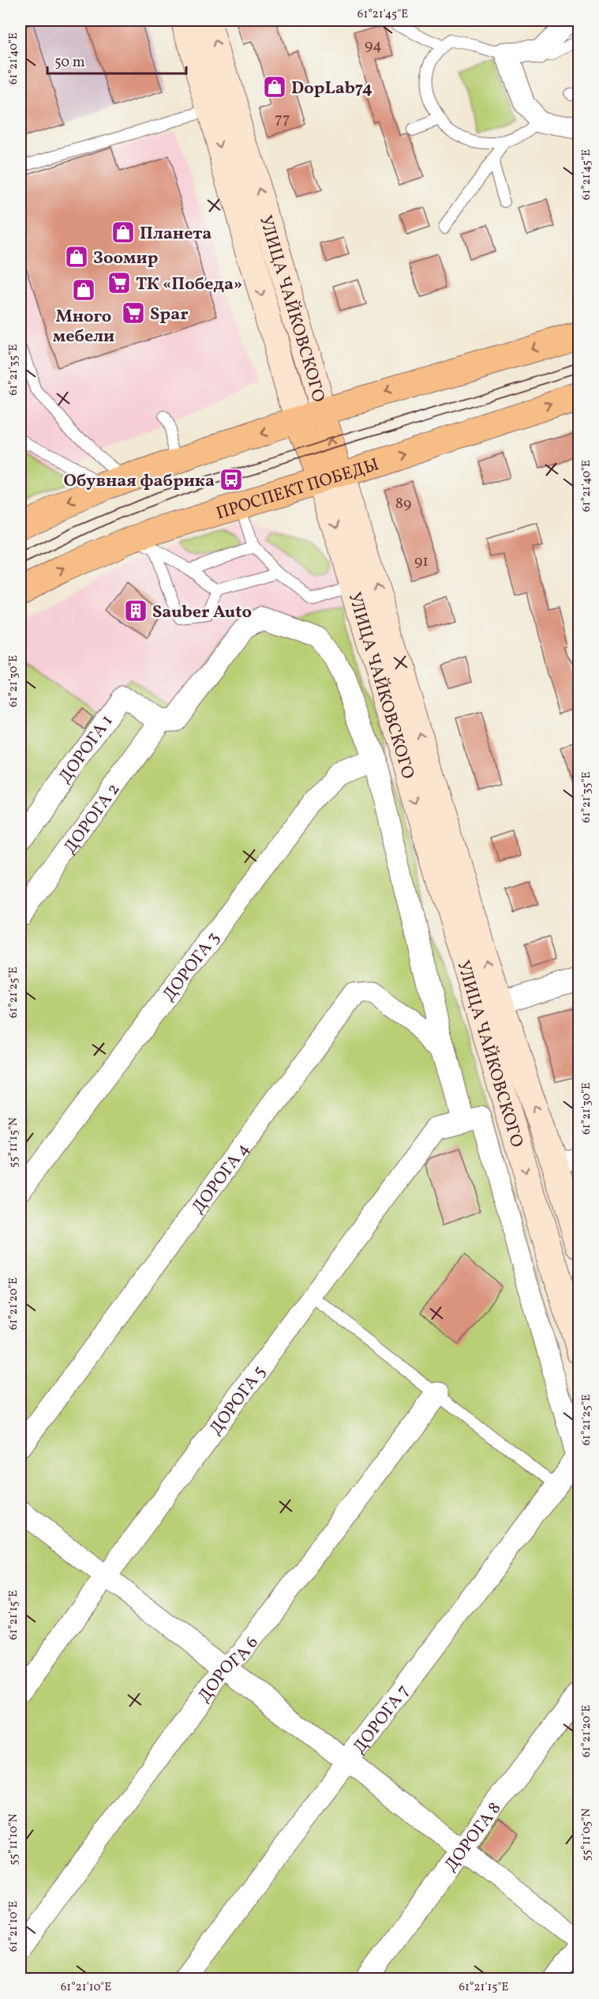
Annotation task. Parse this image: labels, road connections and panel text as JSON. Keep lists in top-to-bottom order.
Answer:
{
  "streets": {
    "main road": ["УЛИЦА ЧАЙКОВСКОГО", "ПРОСПЕКТ ПОБЕДЫ"],
    "street": [
      "ДОРОГА 1",
      "ДОРОГА 2",
      "ДОРОГА 3",
      "ДОРОГА 4",
      "ДОРОГА 5",
      "ДОРОГА 6",
      "ДОРОГА 7",
      "ДОРОГА 8"
    ]
  },
  "crossings": [
    ["УЛИЦА ЧАЙКОВСКОГО", "ПРОСПЕКТ ПОБЕДЫ"],
    ["ДОРОГА 1", "ДОРОГА 2"]
  ],
  "places": {
    "shop": [
      "DopLab74",
      "Планета",
      "Зоомир",
      "Много мебели"
    ],
    "supermarket": ["ТК «Победа»", "Spar"],
    "bus stop": ["Обувная фабрика"],
    "building": ["Sauber Auto"]
  },
  "house_numbers": [
    "94",
    "77",
    "89",
    "91"
  ],
  "scale_bar": "50 m",
  "coordinates": [
    "61°21'45\"E",
    "61°21'40\"E",
    "61°21'35\"E",
    "61°21'30\"E",
    "61°21'25\"E",
    "55°11'15\"N",
    "61°21'20\"E",
    "61°21'15\"E",
    "55°11'05\"N",
    "55°11'10\"N",
    "61°21'10\"E"
  ]
}
